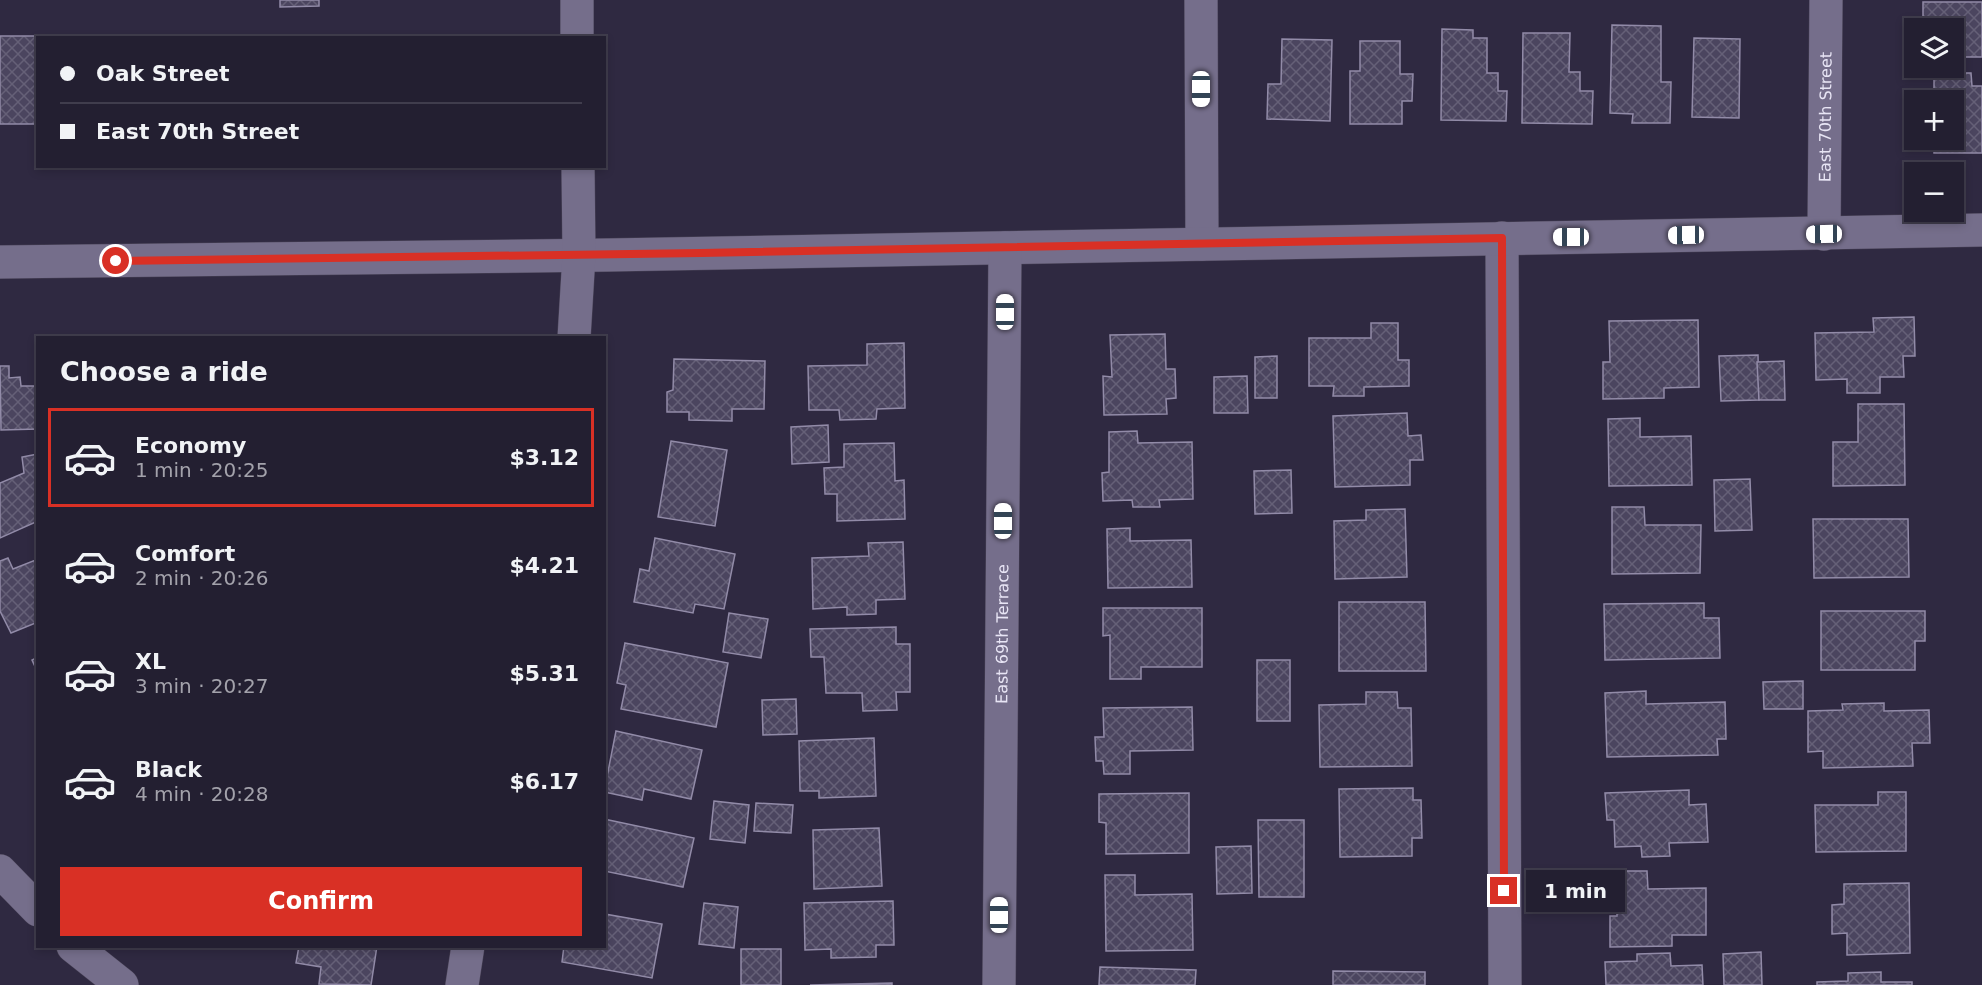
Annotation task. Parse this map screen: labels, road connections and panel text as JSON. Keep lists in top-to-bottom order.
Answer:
{
  "streets": {
    "street": ["East 70th Street", "East 69th Terrace"]
  },
  "page": {
    "map_buttons": ["+", "−"],
    "banner": ["Oak Street", "East 70th Street"],
    "heading": "Choose a ride",
    "list": [
      {
        "name": "Economy",
        "note": "1 min · 20:25",
        "value": "$3.12"
      },
      {
        "name": "Comfort",
        "note": "2 min · 20:26",
        "value": "$4.21"
      },
      {
        "name": "XL",
        "note": "3 min · 20:27",
        "value": "$5.31"
      },
      {
        "name": "Black",
        "note": "4 min · 20:28",
        "value": "$6.17"
      }
    ],
    "buttons": "Confirm",
    "bubble": "1 min"
  }
}
